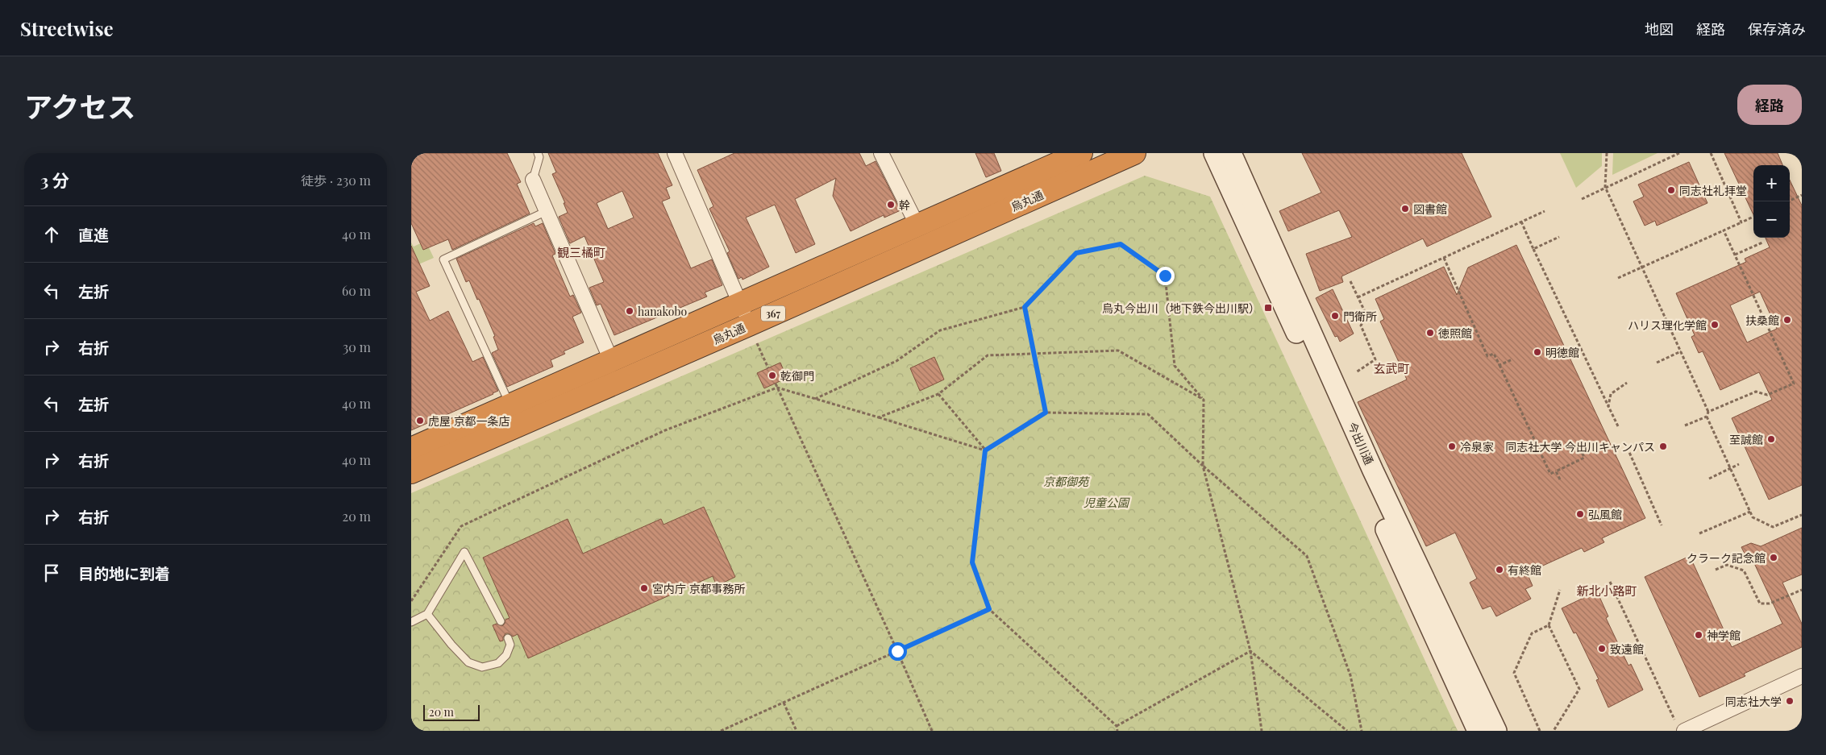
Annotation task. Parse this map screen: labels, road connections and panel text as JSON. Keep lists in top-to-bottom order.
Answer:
{
  "streets": {
    "highway": ["烏丸通", "367"],
    "main road": ["今出川通"]
  },
  "districts": ["観三橘町", "玄武町", "新北小路町"],
  "parks": ["京都御苑", "児童公園"],
  "places": {
    "other": [
      "同志社礼拝堂",
      "幹",
      "図書館",
      "hanakobo",
      "門衛所",
      "扶桑館",
      "ハリス理化学館",
      "徳照館",
      "明徳館",
      "乾御門",
      "虎屋 京都一条店",
      "至誠館",
      "冷泉家",
      "同志社大学 今出川キャンパス",
      "弘風館",
      "クラーク記念館",
      "有終館",
      "宮内庁 京都事務所",
      "神学館",
      "致遠館",
      "同志社大学"
    ],
    "transit": ["烏丸今出川（地下鉄今出川駅）"]
  },
  "scale_bar": "20 m",
  "page": {
    "header": "Streetwise",
    "nav": ["地図", "経路", "保存済み"],
    "title": "アクセス",
    "buttons": "経路",
    "heading": ["3 分", "徒歩 · 230 m"],
    "map_buttons": ["+", "−"],
    "list": [
      ["直進", "40 m"],
      ["左折", "60 m"],
      ["右折", "30 m"],
      ["左折", "40 m"],
      ["右折", "40 m"],
      ["右折", "20 m"],
      "目的地に到着"
    ],
    "scale": "20 m"
  }
}
